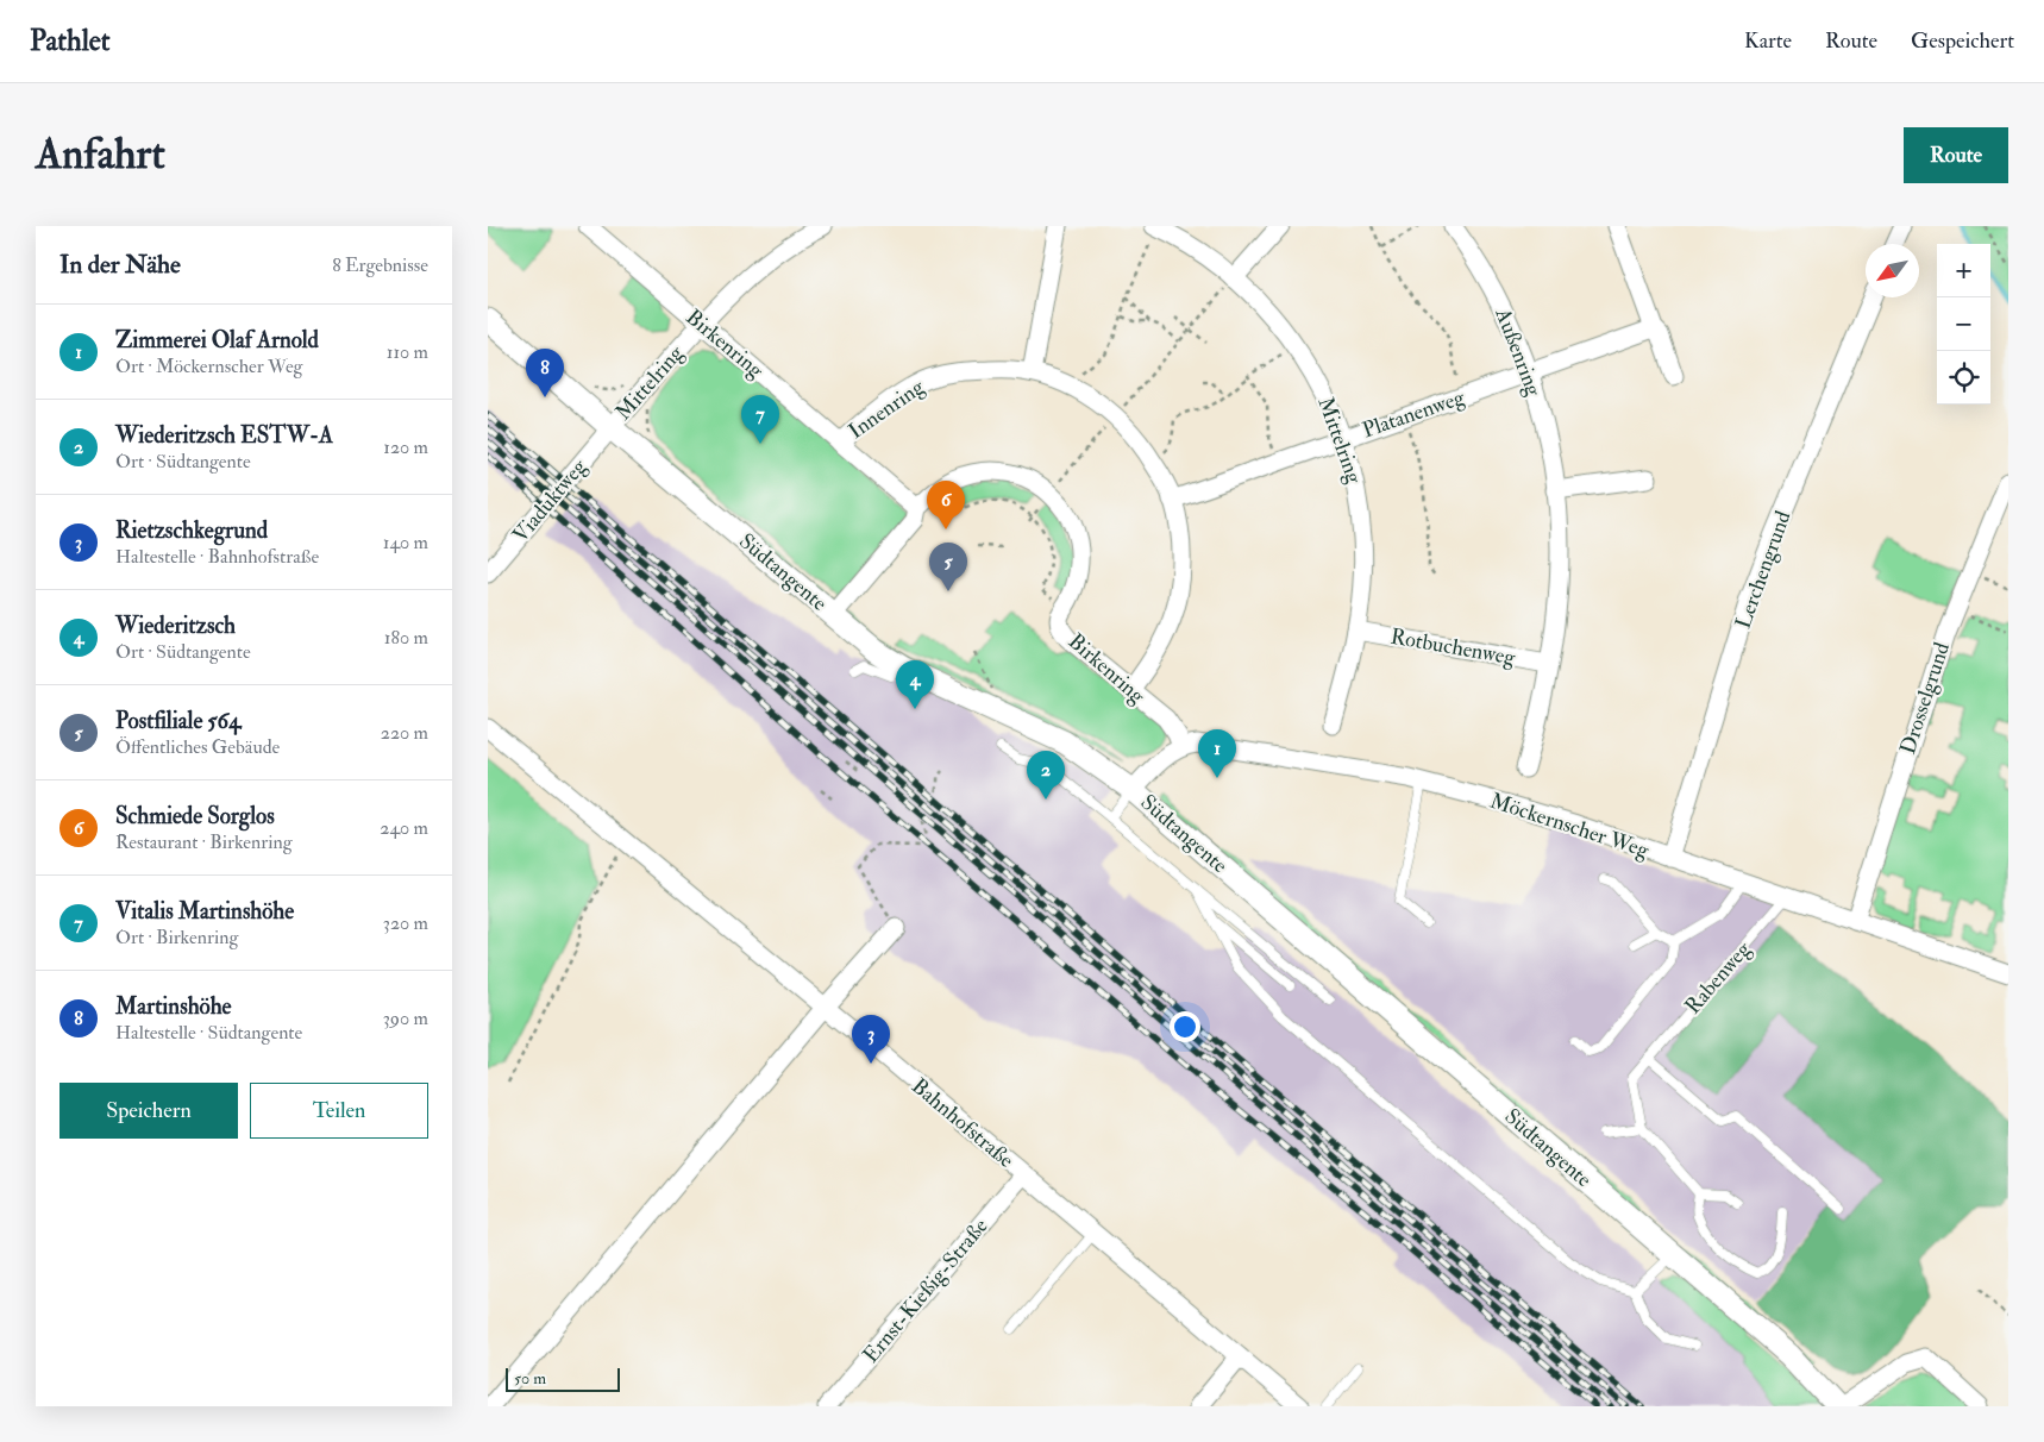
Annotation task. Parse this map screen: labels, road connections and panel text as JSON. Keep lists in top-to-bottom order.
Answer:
{
  "streets": {
    "street": [
      "Birkenring",
      "Außenring",
      "Mittelring",
      "Innenring",
      "Platanenweg",
      "Viaduktweg",
      "Lerchengrund",
      "Südtangente",
      "Rotbuchenweg",
      "Drosselgrund",
      "Möckernscher Weg",
      "Bahnhofstraße",
      "Ernst-Kießig-Straße"
    ],
    "lane": ["Rabenweg"]
  },
  "crossings": [
    ["Birkenring", "Mittelring"],
    ["Birkenring", "Innenring"],
    ["Birkenring", "Südtangente"],
    ["Birkenring", "Möckernscher Weg"],
    ["Außenring", "Platanenweg"],
    ["Außenring", "Rotbuchenweg"],
    ["Mittelring", "Platanenweg"],
    ["Mittelring", "Viaduktweg"],
    ["Mittelring", "Südtangente"],
    ["Mittelring", "Rotbuchenweg"],
    ["Innenring", "Platanenweg"],
    ["Viaduktweg", "Südtangente"],
    ["Lerchengrund", "Möckernscher Weg"],
    ["Drosselgrund", "Möckernscher Weg"],
    ["Möckernscher Weg", "Rabenweg"],
    ["Bahnhofstraße", "Ernst-Kießig-Straße"]
  ],
  "scale_bar": "50 m",
  "north": "bottom left",
  "page": {
    "header": "Pathlet",
    "nav": ["Karte", "Route", "Gespeichert"],
    "buttons": [
      "Route",
      ["Speichern", "Teilen"]
    ],
    "title": "Anfahrt",
    "heading": ["In der Nähe", "8 Ergebnisse"],
    "map_buttons": ["+", "−"],
    "list": [
      {
        "mark": "1",
        "name": "Zimmerei Olaf Arnold",
        "note": "Ort · Möckernscher Weg",
        "value": "110 m"
      },
      {
        "mark": "2",
        "name": "Wiederitzsch ESTW-A",
        "note": "Ort · Südtangente",
        "value": "120 m"
      },
      {
        "mark": "3",
        "name": "Rietzschkegrund",
        "note": "Haltestelle · Bahnhofstraße",
        "value": "140 m"
      },
      {
        "mark": "4",
        "name": "Wiederitzsch",
        "note": "Ort · Südtangente",
        "value": "180 m"
      },
      {
        "mark": "5",
        "name": "Postfiliale 564",
        "note": "Öffentliches Gebäude",
        "value": "220 m"
      },
      {
        "mark": "6",
        "name": "Schmiede Sorglos",
        "note": "Restaurant · Birkenring",
        "value": "240 m"
      },
      {
        "mark": "7",
        "name": "Vitalis Martinshöhe",
        "note": "Ort · Birkenring",
        "value": "320 m"
      },
      {
        "mark": "8",
        "name": "Martinshöhe",
        "note": "Haltestelle · Südtangente",
        "value": "390 m"
      }
    ],
    "pins": [
      "8",
      "7",
      "6",
      "5",
      "4",
      "1",
      "2",
      "3"
    ],
    "scale": "50 m"
  }
}
